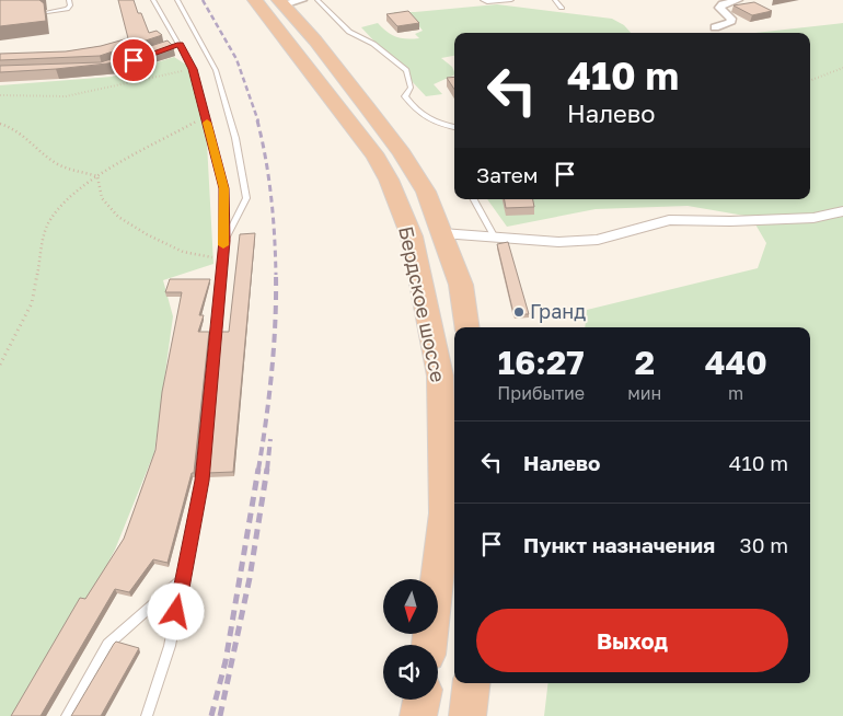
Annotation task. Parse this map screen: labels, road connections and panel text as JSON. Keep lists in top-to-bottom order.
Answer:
{
  "streets": {
    "highway": ["Бердское шоссе"]
  },
  "places": ["Гранд"],
  "north": "bottom",
  "page": {
    "turn": ["410 m", "Налево"],
    "then": "Затем",
    "eta": [
      "16:27",
      "Прибытие",
      "2",
      "мин",
      "440",
      "m"
    ],
    "list": [
      {
        "name": "Налево",
        "value": "410 m"
      },
      {
        "name": "Пункт назначения",
        "value": "30 m"
      }
    ],
    "buttons": "Выход"
  }
}
